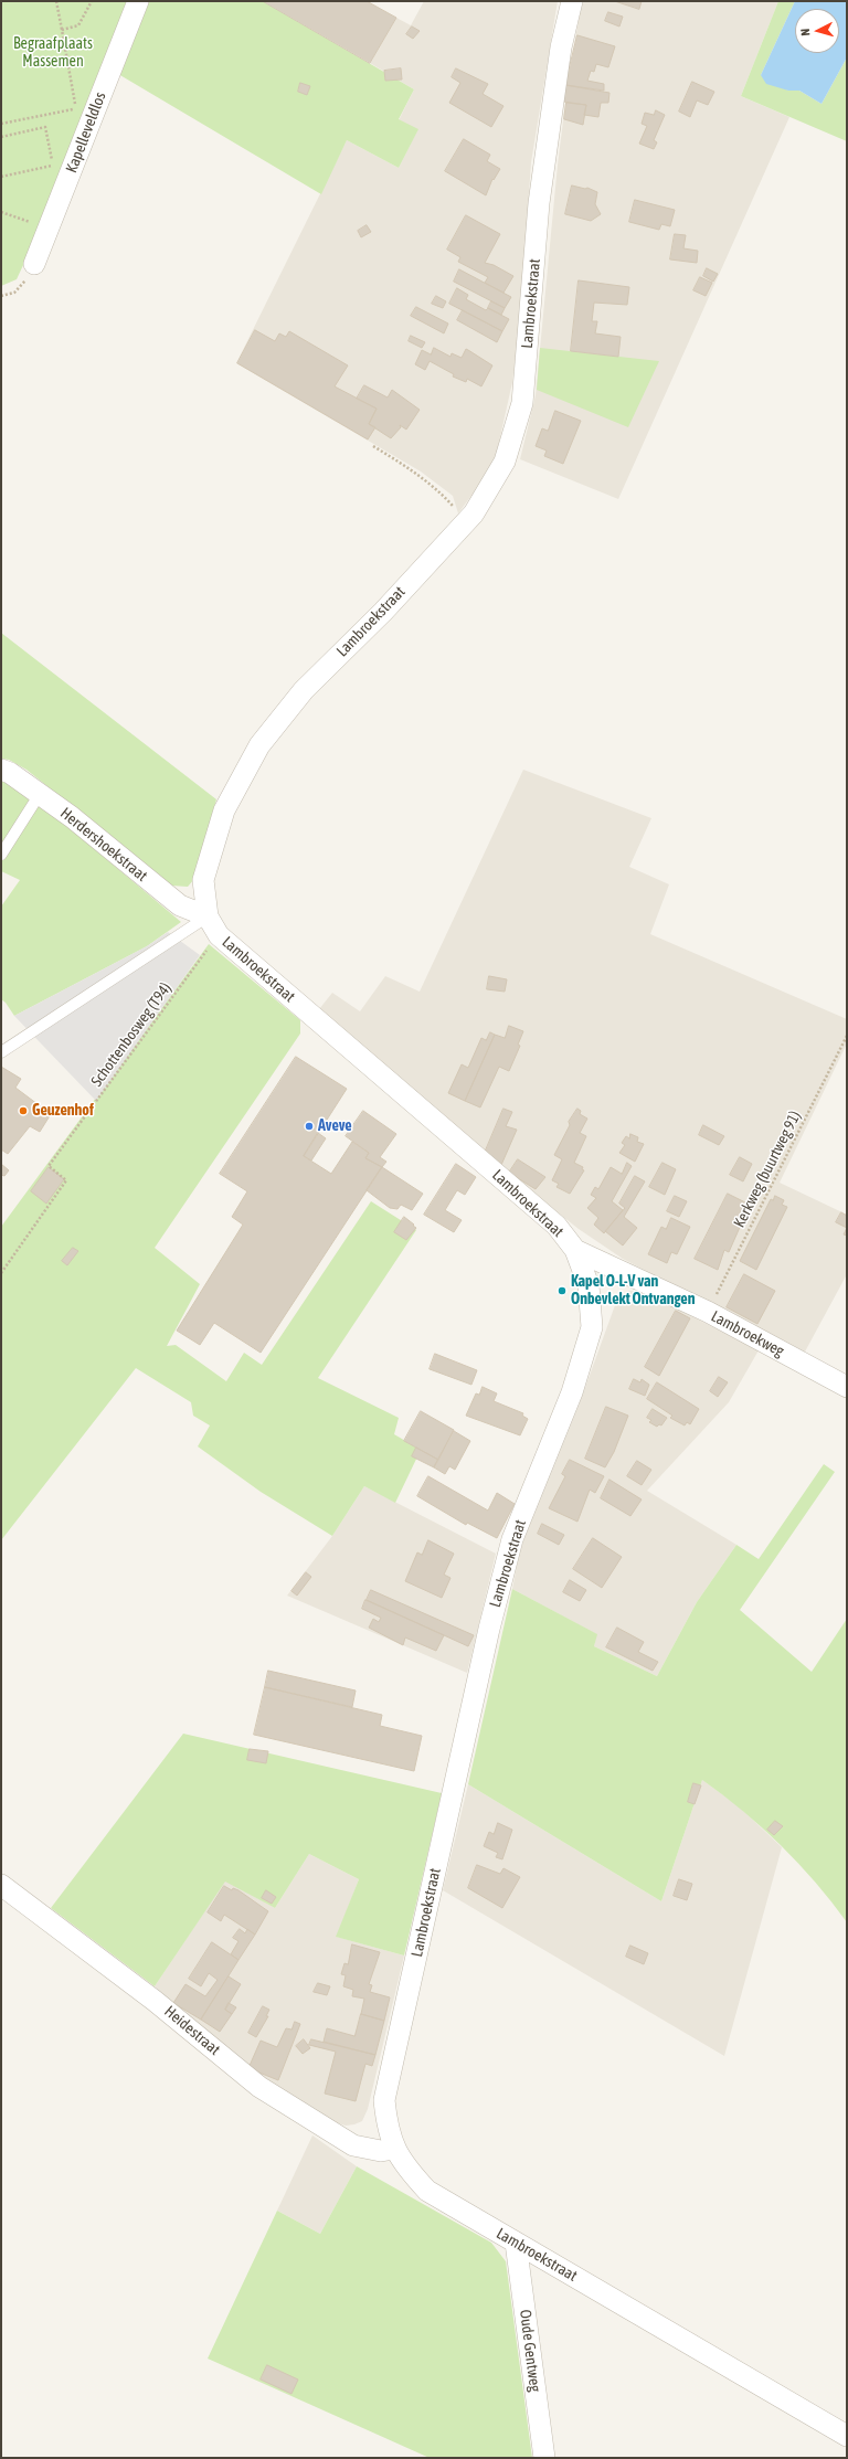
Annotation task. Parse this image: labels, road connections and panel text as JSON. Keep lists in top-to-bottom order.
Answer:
{
  "streets": {
    "street": [
      "Kapelleveldlos",
      "Lambroekstraat",
      "Herdershoekstraat",
      "Lambroekweg",
      "Heidestraat",
      "Oude Gentweg"
    ],
    "path": ["Schottenbosweg (T94)", "Kerkweg (buurtweg 91)"]
  },
  "crossings": [
    ["Lambroekstraat", "Herdershoekstraat"],
    ["Lambroekstraat", "Schottenbosweg (T94)"],
    ["Lambroekstraat", "Lambroekweg"],
    ["Lambroekstraat", "Heidestraat"],
    ["Lambroekstraat", "Oude Gentweg"],
    ["Kerkweg (buurtweg 91)", "Lambroekweg"]
  ],
  "parks": ["Begraafplaats Massemen"],
  "places": ["Geuzenhof", "Aveve", "Kapel O-L-V van Onbevlekt Ontvangen"],
  "north": "left"
}
